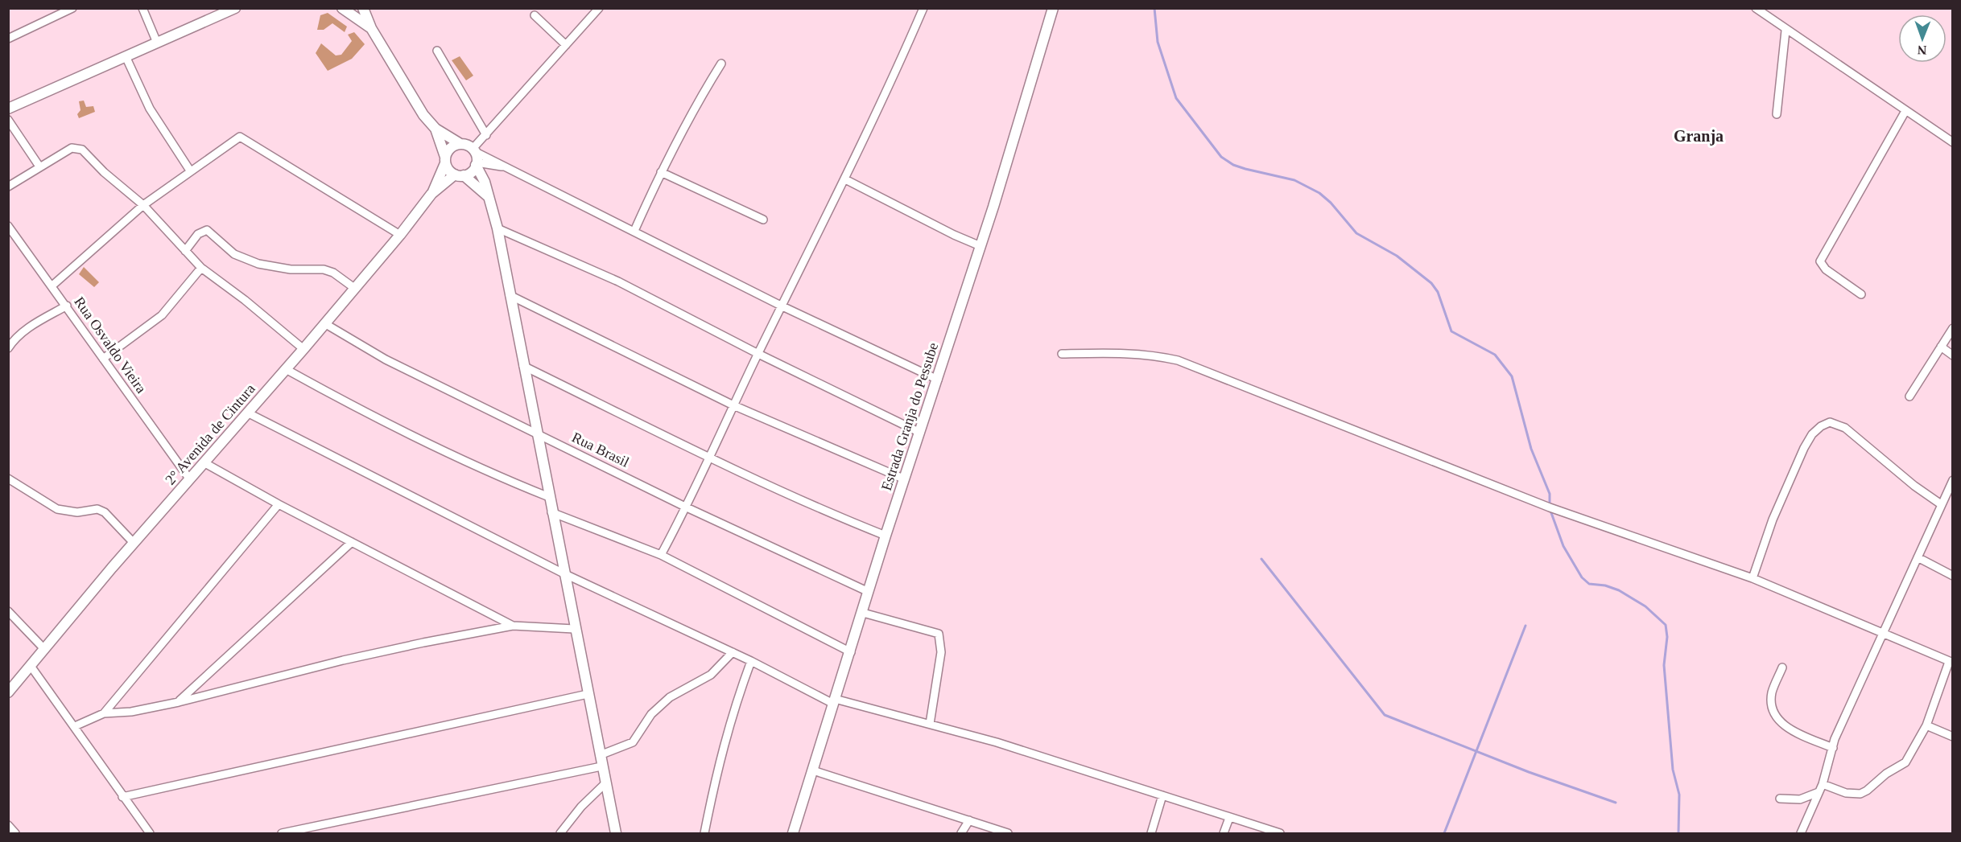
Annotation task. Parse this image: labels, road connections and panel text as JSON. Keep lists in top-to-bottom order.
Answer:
{
  "streets": {
    "street": [
      "Rua Osvaldo Vieira",
      "Estrada Granja do Pessube",
      "2° Avenida de Cintura",
      "Rua Brasil"
    ]
  },
  "crossings": [
    ["Rua Osvaldo Vieira", "2° Avenida de Cintura"],
    ["Estrada Granja do Pessube", "Rua Brasil"],
    ["2° Avenida de Cintura", "Rua Brasil"]
  ],
  "districts": ["Granja"],
  "north": "bottom"
}
